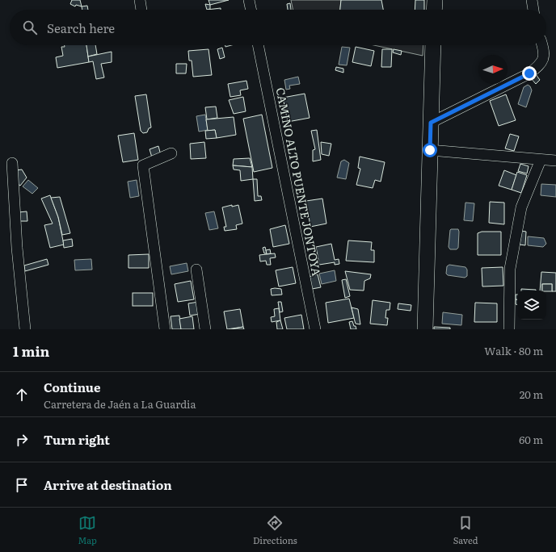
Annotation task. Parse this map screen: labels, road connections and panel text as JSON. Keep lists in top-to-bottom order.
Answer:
{
  "streets": {
    "street": ["CAMINO ALTO PUENTE JONTOYA"]
  },
  "north": "right",
  "page": {
    "search": "Search here",
    "heading": ["1 min", "Walk · 80 m"],
    "list": [
      ["Continue", "Carretera de Jaén a La Guardia", "20 m"],
      ["Turn right", "60 m"],
      "Arrive at destination"
    ],
    "nav": ["Map", "Directions", "Saved"]
  }
}
